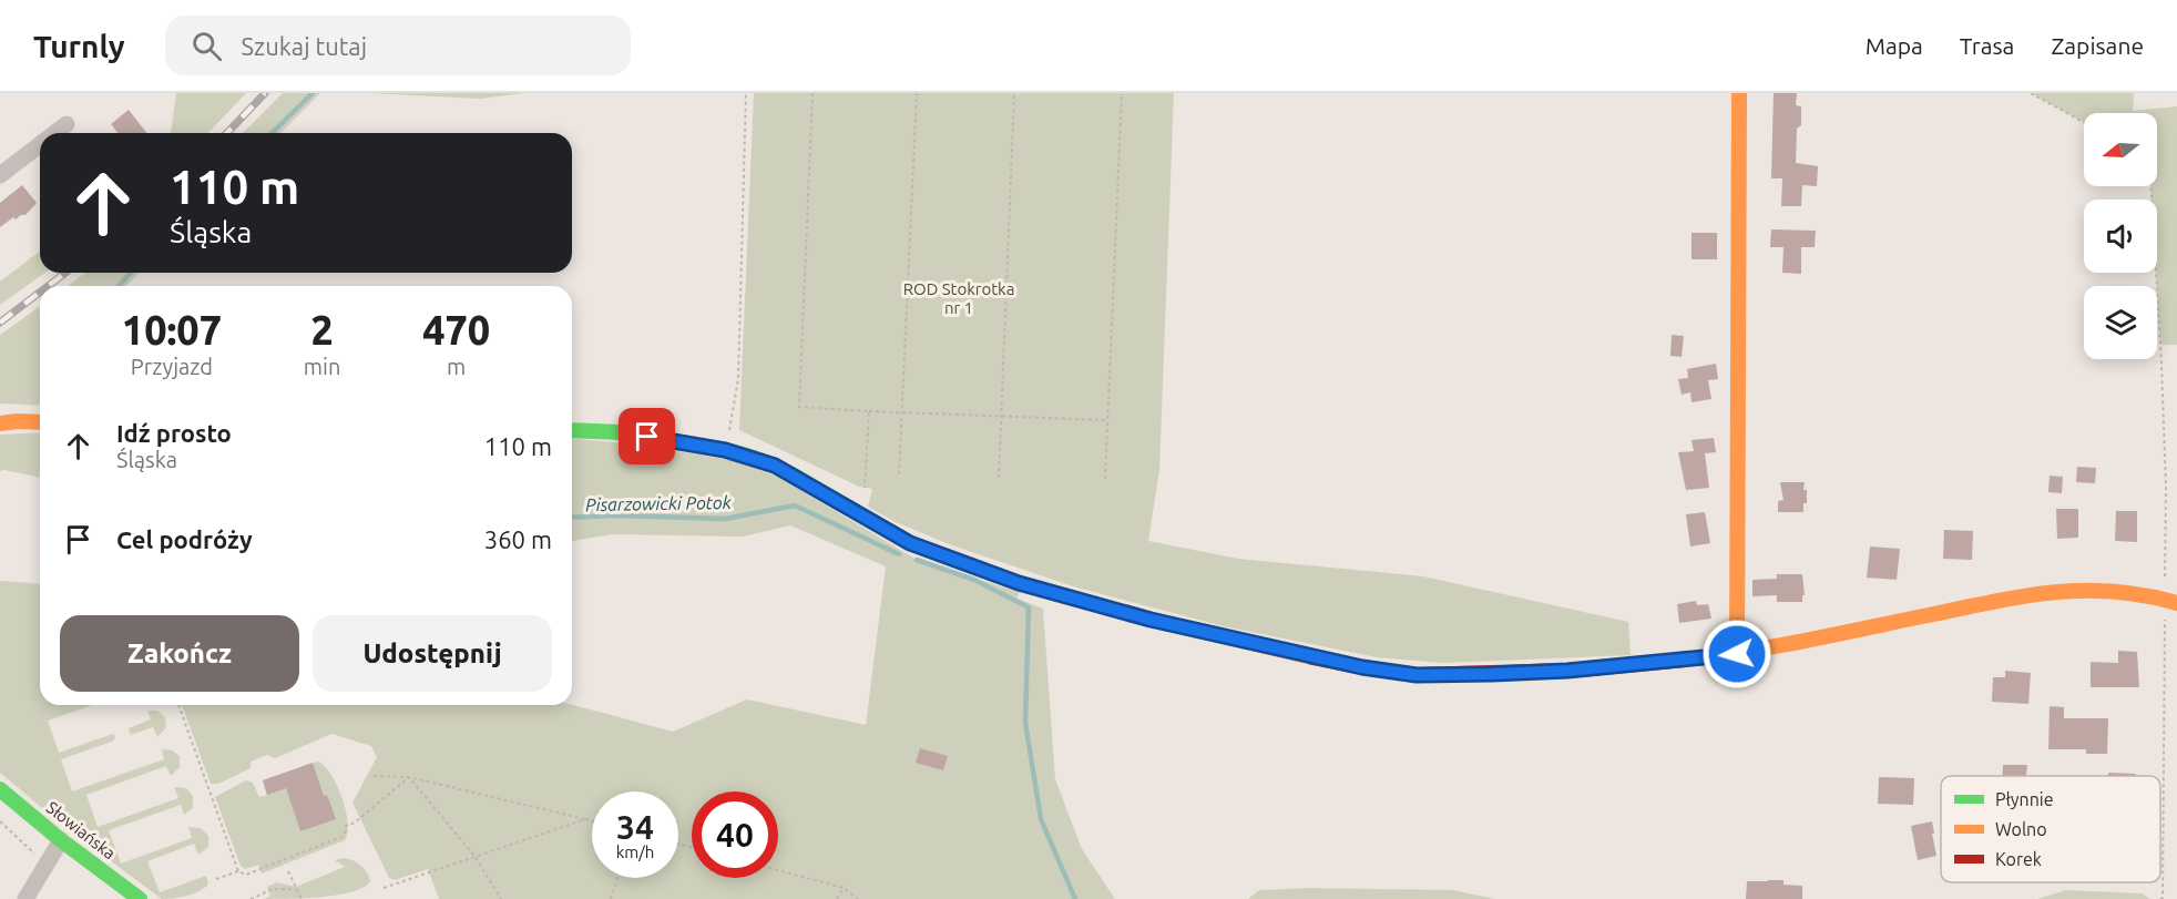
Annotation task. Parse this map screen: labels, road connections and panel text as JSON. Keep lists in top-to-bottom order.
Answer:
{
  "streets": {
    "street": ["Słowiańska"]
  },
  "water": ["Pisarzowicki Potok"],
  "parks": ["ROD Stokrotka nr 1"],
  "legend": ["Płynnie", "Wolno", "Korek"],
  "north": "left",
  "page": {
    "header": "Turnly",
    "search": "Szukaj tutaj",
    "nav": ["Mapa", "Trasa", "Zapisane"],
    "turn": ["110 m", "Śląska"],
    "eta": [
      "10:07",
      "Przyjazd",
      "2",
      "min",
      "470",
      "m"
    ],
    "list": [
      {
        "name": "Idź prosto",
        "note": "Śląska",
        "value": "110 m"
      },
      {
        "name": "Cel podróży",
        "value": "360 m"
      }
    ],
    "buttons": ["Zakończ", "Udostępnij"],
    "speed": "34 km/h",
    "limit": "40"
  }
}
